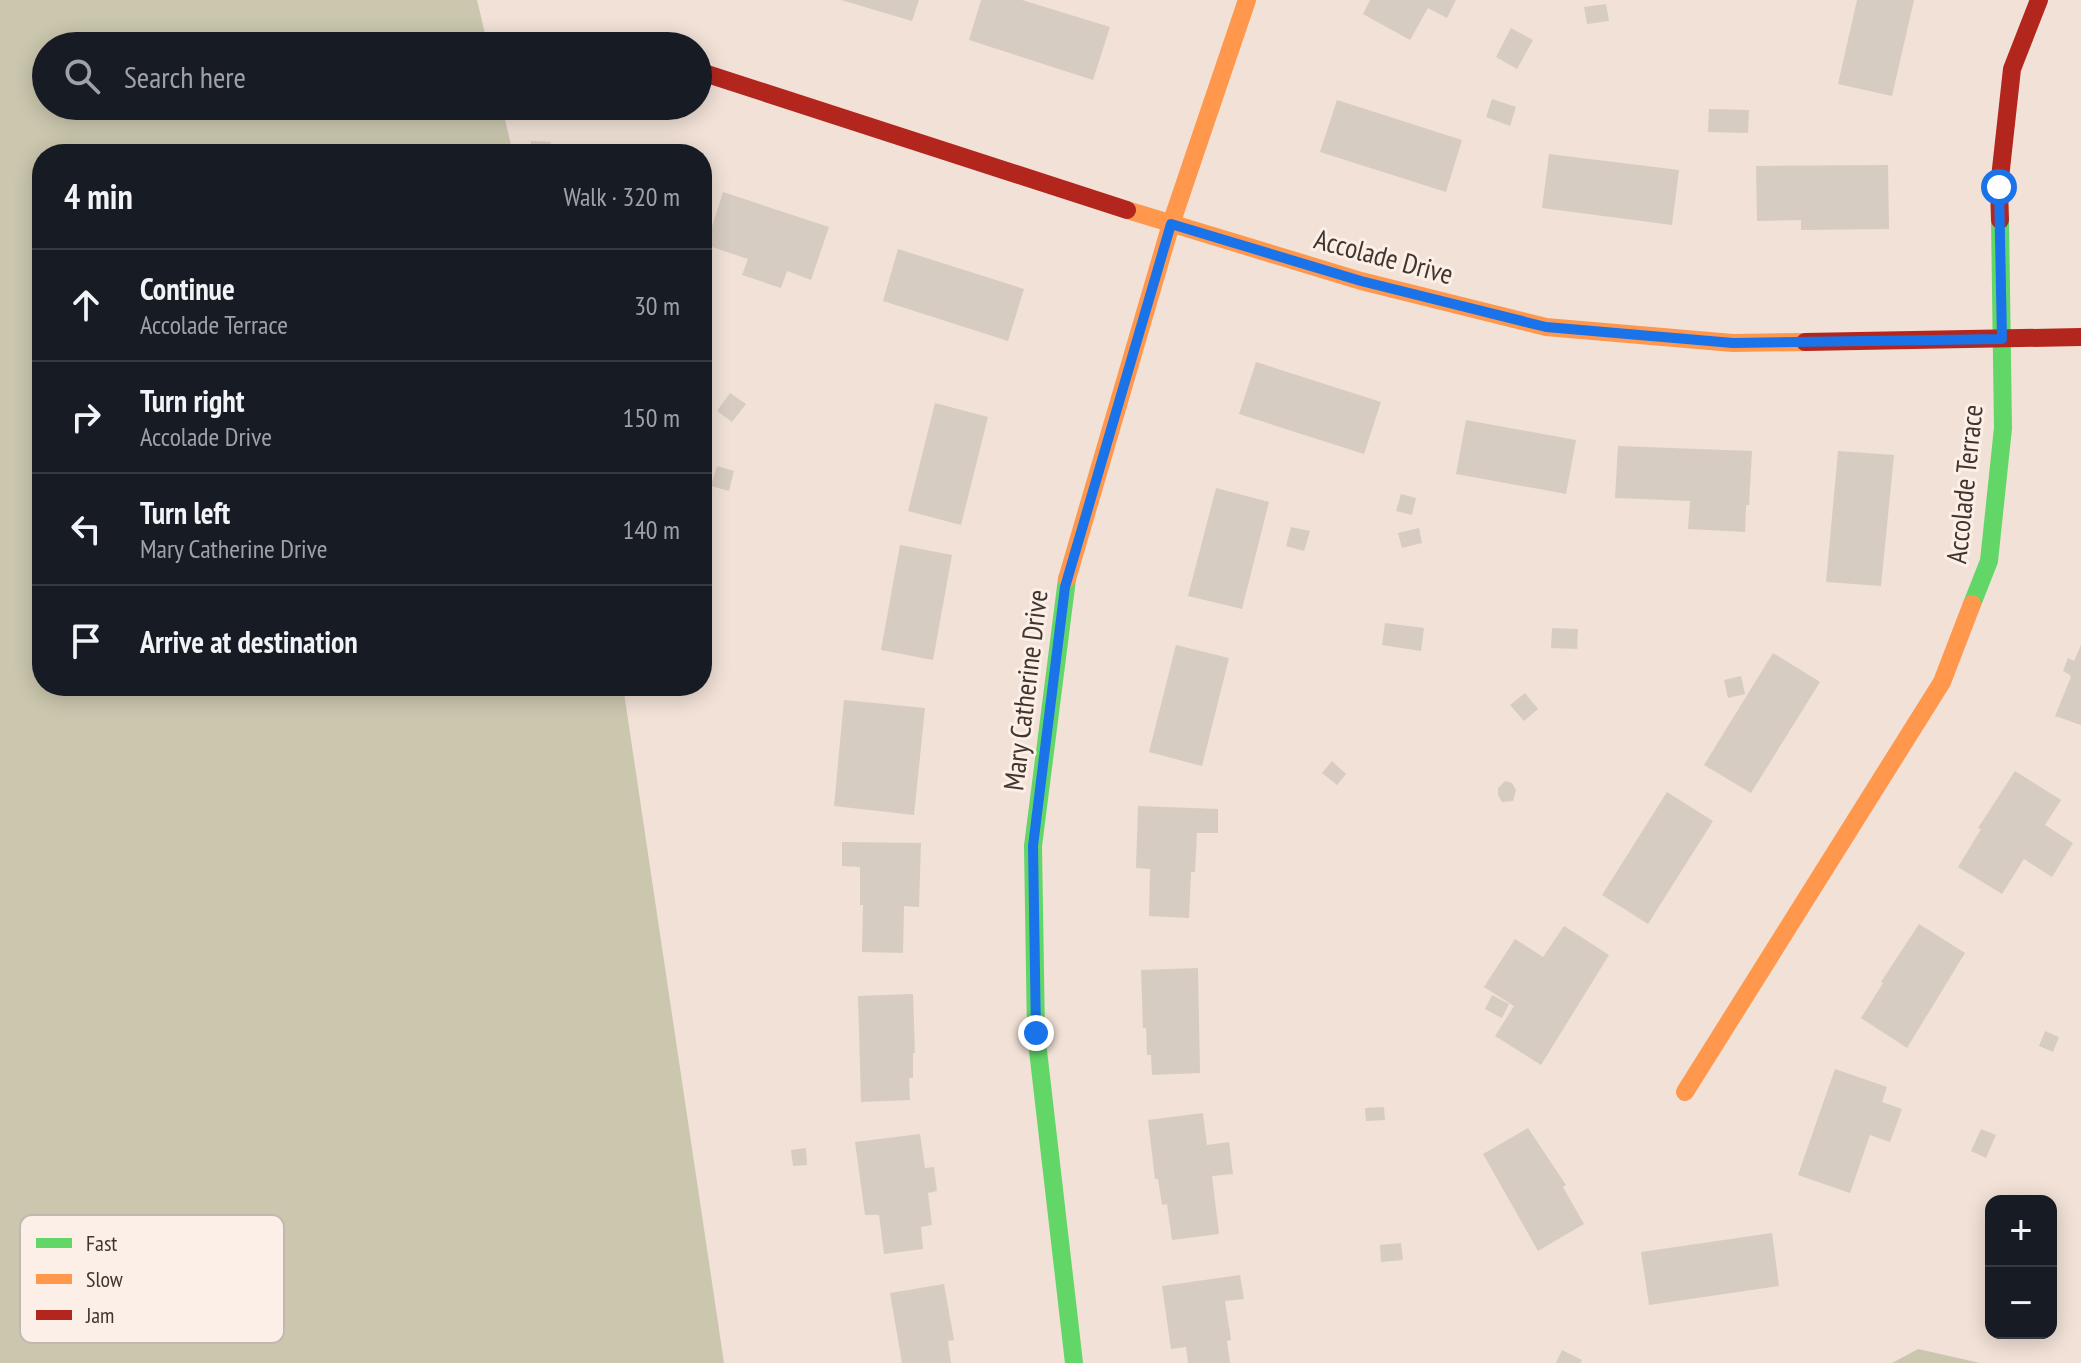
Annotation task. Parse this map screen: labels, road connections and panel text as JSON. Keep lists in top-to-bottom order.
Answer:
{
  "streets": {
    "street": ["Accolade Drive", "Accolade Terrace", "Mary Catherine Drive"]
  },
  "crossings": [
    ["Accolade Drive", "Accolade Terrace"],
    ["Accolade Drive", "Mary Catherine Drive"]
  ],
  "legend": ["Fast", "Slow", "Jam"],
  "page": {
    "search": "Search here",
    "heading": ["4 min", "Walk · 320 m"],
    "list": [
      ["Continue", "Accolade Terrace", "30 m"],
      ["Turn right", "Accolade Drive", "150 m"],
      ["Turn left", "Mary Catherine Drive", "140 m"],
      "Arrive at destination"
    ],
    "map_buttons": ["+", "−"]
  }
}
